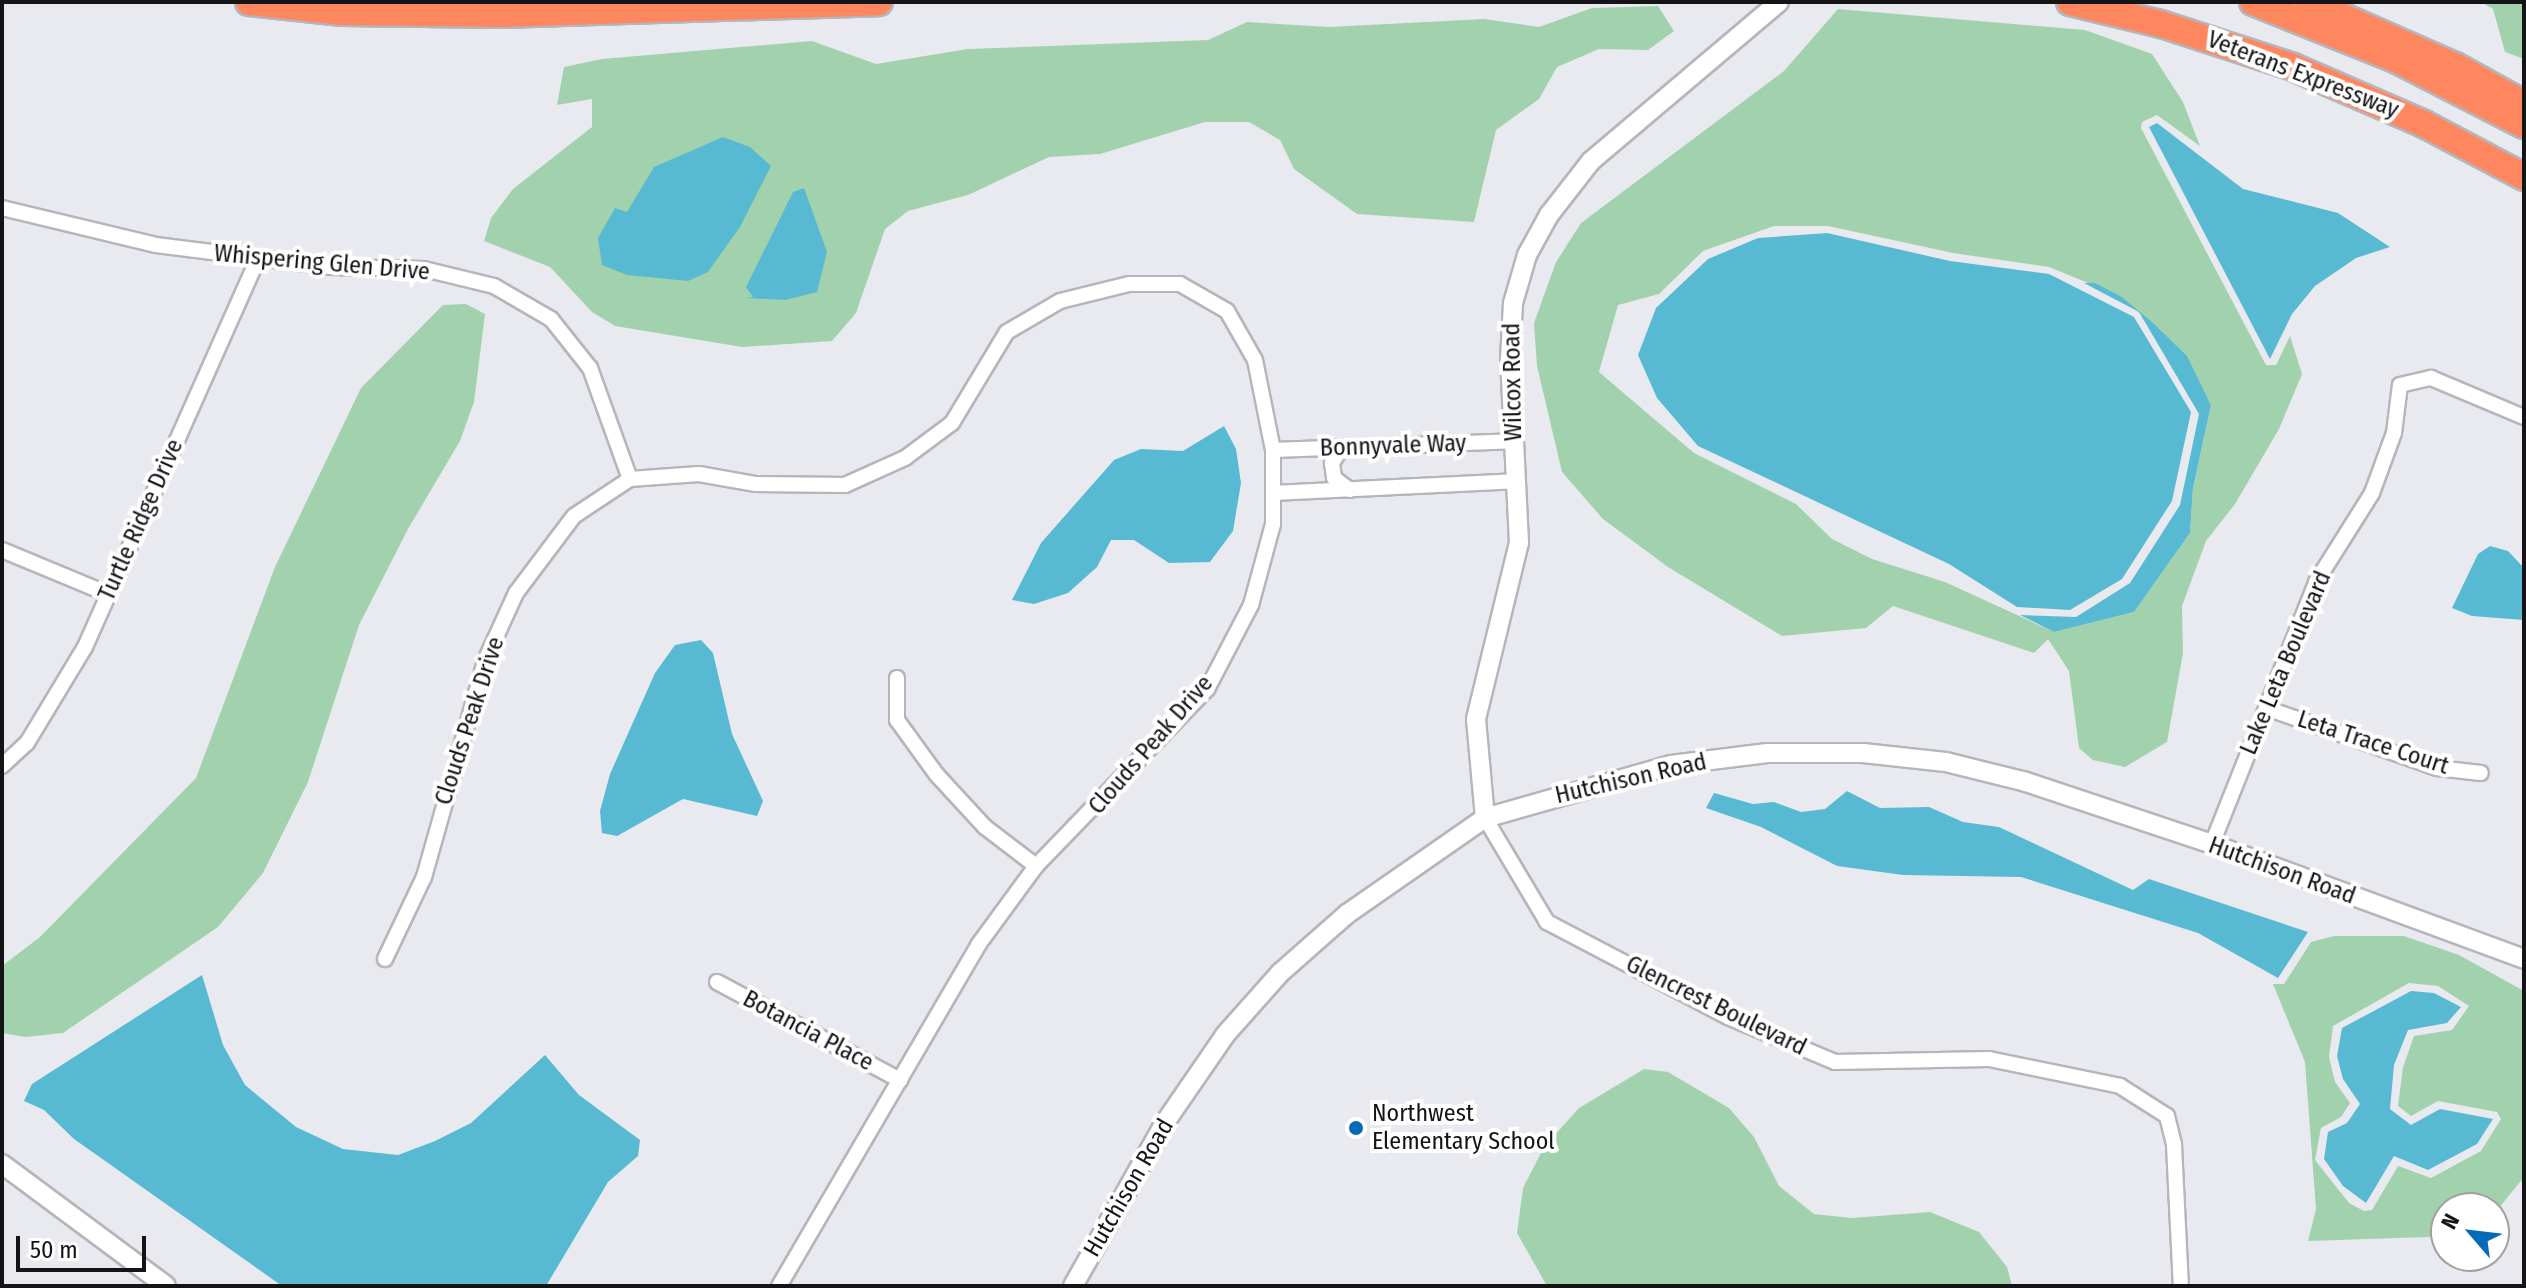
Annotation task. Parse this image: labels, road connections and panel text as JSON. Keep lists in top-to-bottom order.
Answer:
{
  "streets": {
    "highway": ["Veterans Expressway"],
    "street": [
      "Whispering Glen Drive",
      "Wilcox Road",
      "Bonnyvale Way",
      "Turtle Ridge Drive",
      "Lake Leta Boulevard",
      "Clouds Peak Drive",
      "Leta Trace Court",
      "Hutchison Road",
      "Glencrest Boulevard",
      "Botancia Place"
    ]
  },
  "crossings": [
    ["Whispering Glen Drive", "Turtle Ridge Drive"],
    ["Whispering Glen Drive", "Clouds Peak Drive"],
    ["Wilcox Road", "Bonnyvale Way"],
    ["Wilcox Road", "Hutchison Road"],
    ["Wilcox Road", "Glencrest Boulevard"],
    ["Bonnyvale Way", "Clouds Peak Drive"],
    ["Lake Leta Boulevard", "Leta Trace Court"],
    ["Lake Leta Boulevard", "Hutchison Road"],
    ["Clouds Peak Drive", "Botancia Place"],
    ["Hutchison Road", "Glencrest Boulevard"]
  ],
  "places": ["Northwest Elementary School"],
  "scale_bar": "50 m",
  "north": "top left"
}
